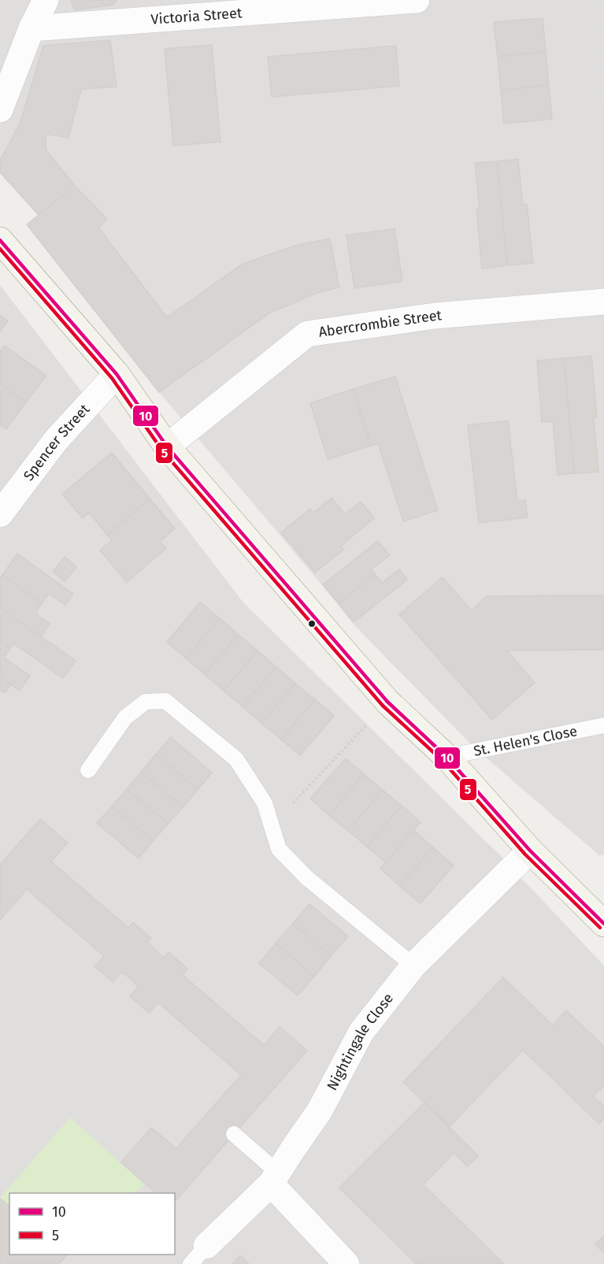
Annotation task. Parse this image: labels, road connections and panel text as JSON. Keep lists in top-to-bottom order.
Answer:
{
  "streets": {
    "street": [
      "Victoria Street",
      "Abercrombie Street",
      "Spencer Street",
      "Nightingale Close"
    ],
    "lane": ["St. Helen's Close"]
  },
  "lines": ["transit line 10", "transit line 5"],
  "legend": ["10", "5"]
}
